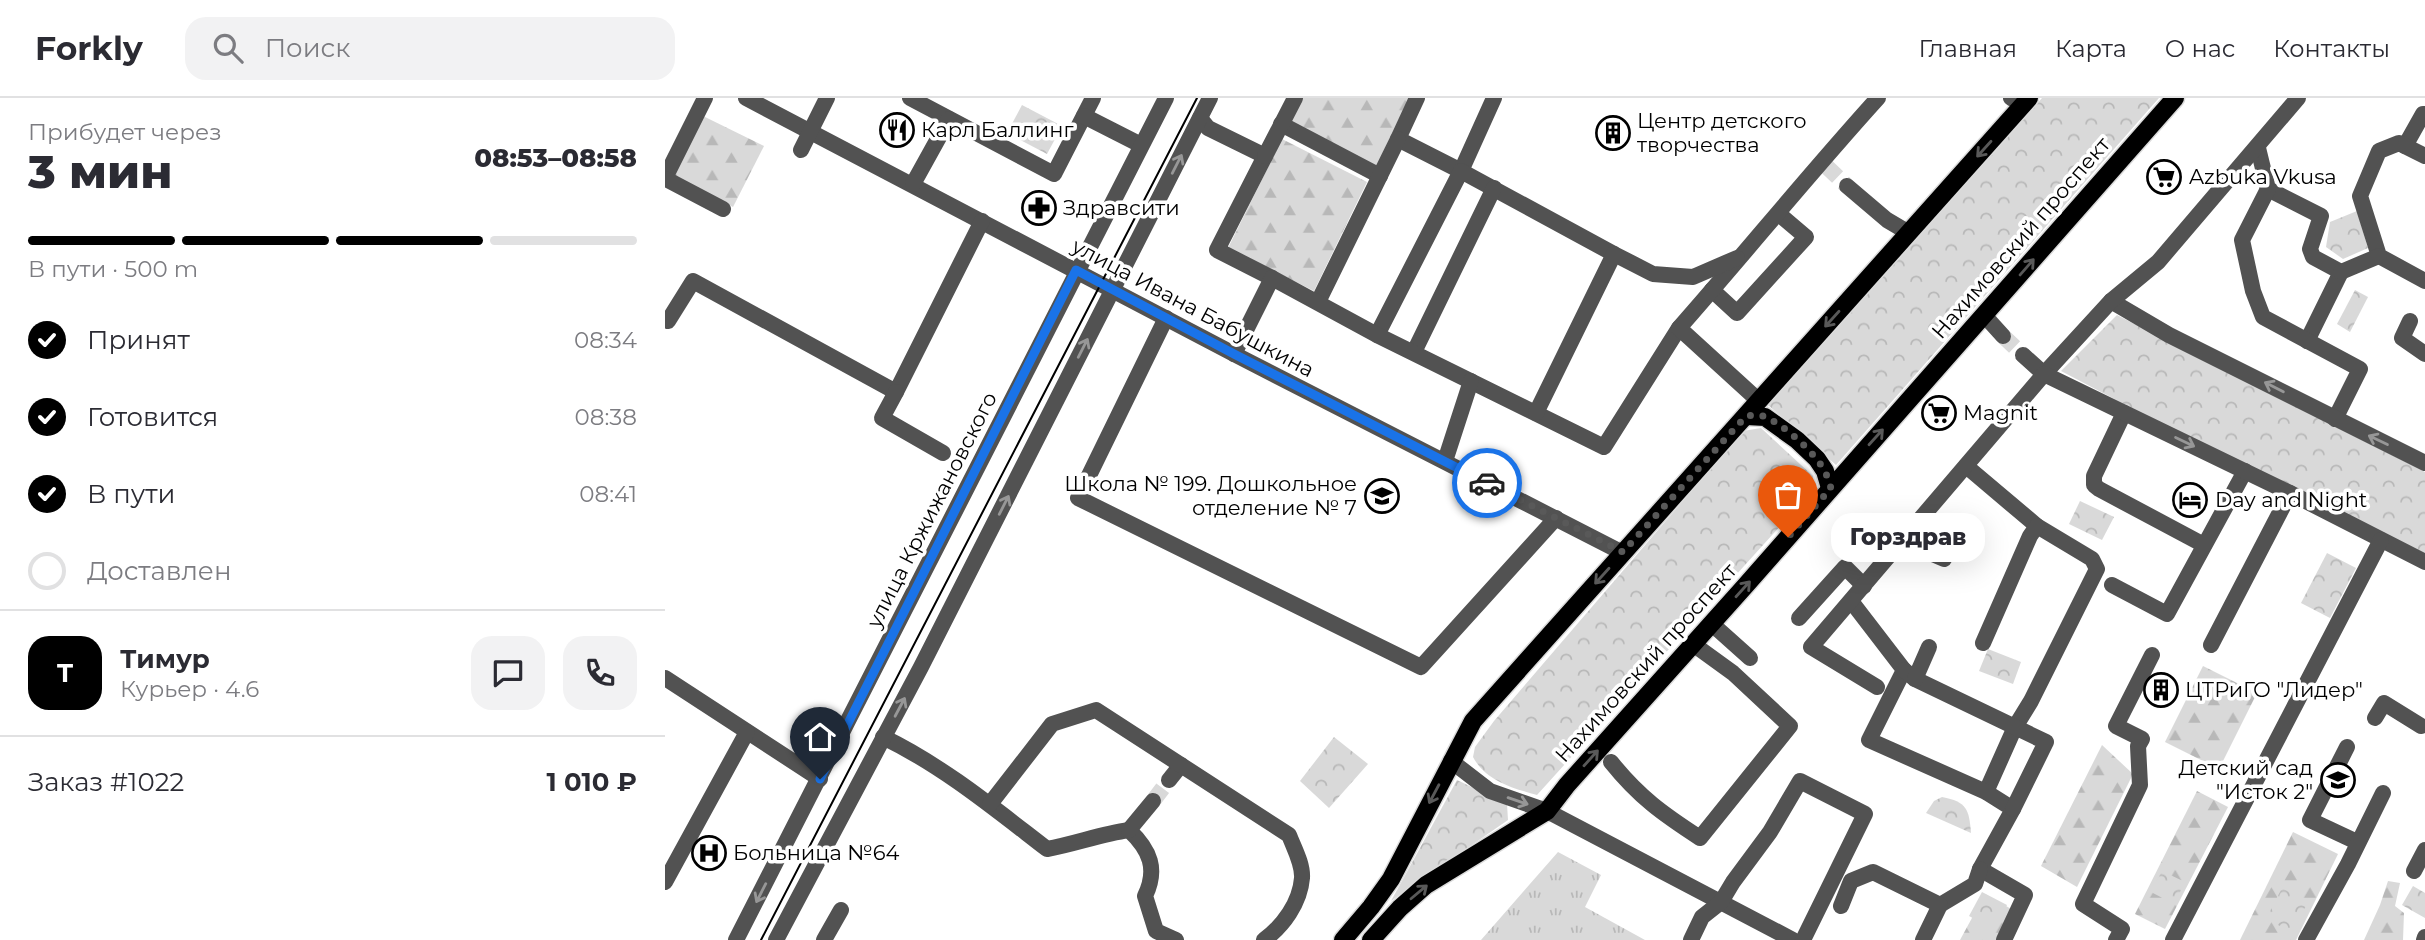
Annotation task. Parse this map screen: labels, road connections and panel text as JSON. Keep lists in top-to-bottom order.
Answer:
{
  "streets": {
    "main road": ["Нахимовский проспект"],
    "street": ["улица Ивана Бабушкина", "улица Кржижановского"]
  },
  "crossings": [
    ["улица Ивана Бабушкина", "улица Кржижановского"]
  ],
  "places": {
    "restaurant": ["Карл Баллинг"],
    "building": ["Центр детского творчества", "ЦТРиГО \"Лидер\""],
    "supermarket": ["Azbuka Vkusa", "Magnit"],
    "pharmacy": ["Здравсити"],
    "school or university": ["Школа № 199. Дошкольное отделение № 7", "Детский сад \"Исток 2\""],
    "hotel": ["Day and Night"],
    "other": ["Горздрав"],
    "hospital": ["Больница №64"]
  },
  "page": {
    "header": "Forkly",
    "search": "Поиск",
    "nav": [
      "Главная",
      "Карта",
      "О нас",
      "Контакты"
    ],
    "heading": ["3 мин", "Прибудет через", "08:53–08:58"],
    "panel": [
      "Тимур",
      "Курьер · 4.6",
      "Заказ #1022",
      "1 010 ₽"
    ],
    "bar": "В пути · 500 m",
    "list": [
      ["Принят", "08:34"],
      ["Готовится", "08:38"],
      ["В пути", "08:41"],
      "Доставлен"
    ],
    "bubble": "Горздрав",
    "round": "Т"
  }
}
